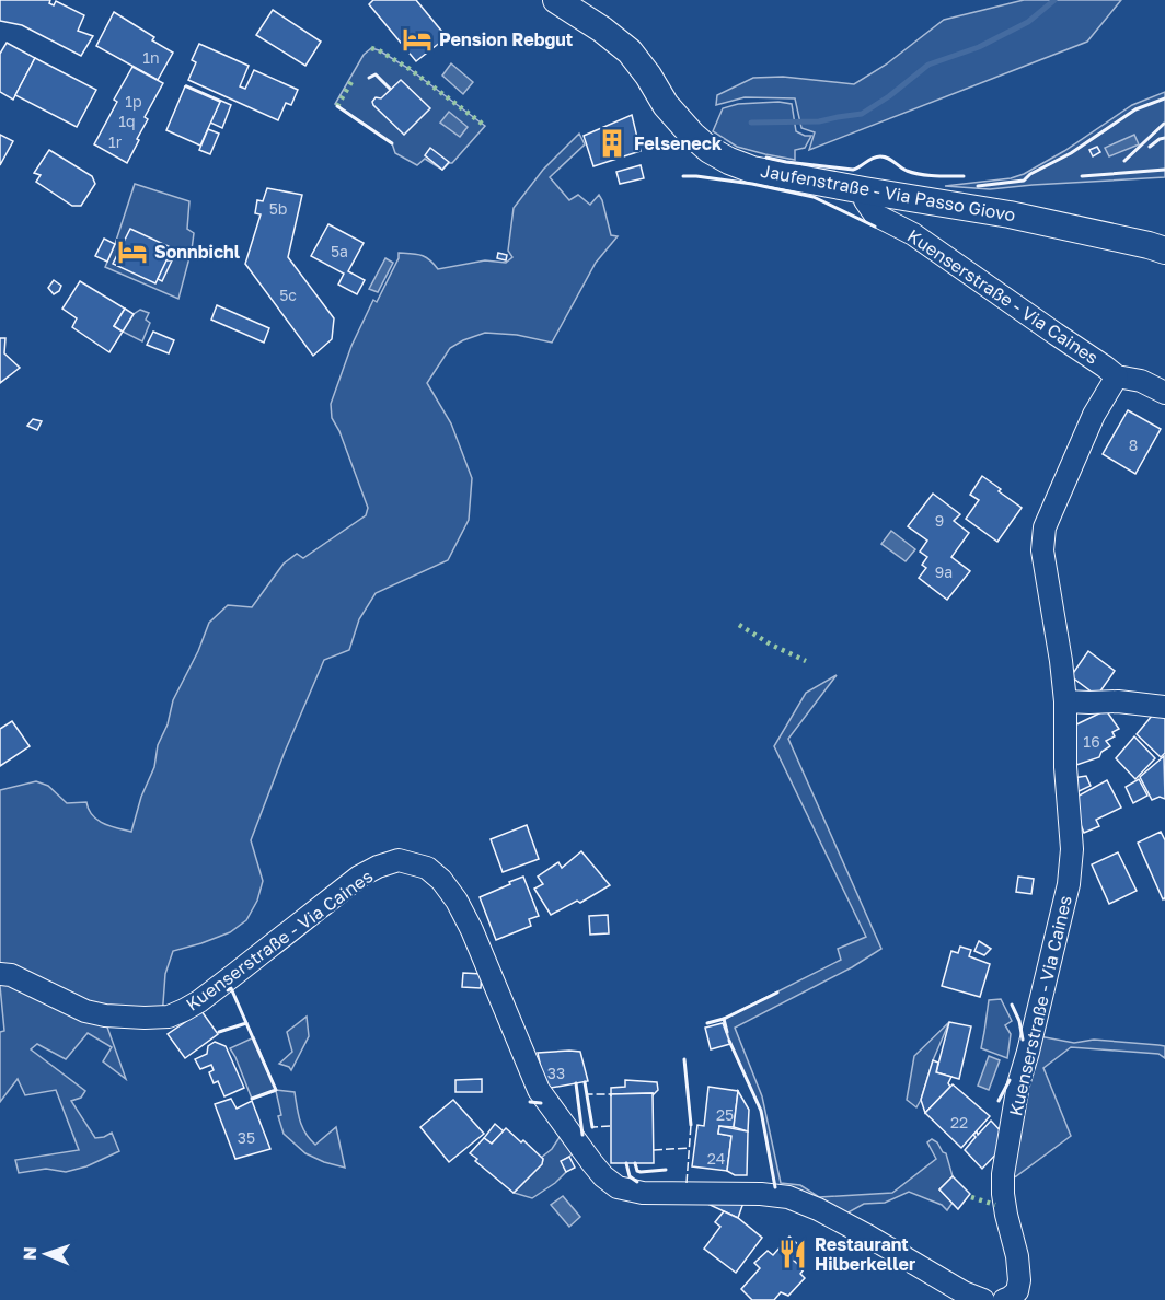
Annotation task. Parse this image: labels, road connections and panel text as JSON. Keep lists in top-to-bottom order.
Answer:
{
  "streets": {
    "main road": ["Jaufenstraße - Via Passo Giovo"],
    "street": ["Kuenserstraße - Via Caines"]
  },
  "crossings": [
    ["Jaufenstraße - Via Passo Giovo", "Kuenserstraße - Via Caines"]
  ],
  "places": {
    "hotel": ["Pension Rebgut", "Sonnbichl"],
    "building": ["Felseneck"],
    "restaurant": ["Restaurant Hilberkeller"]
  },
  "house_numbers": [
    "1n",
    "1p",
    "1q",
    "1r",
    "5b",
    "5a",
    "5c",
    "8",
    "9",
    "9a",
    "16",
    "33",
    "25",
    "22",
    "35",
    "24"
  ],
  "north": "left"
}
